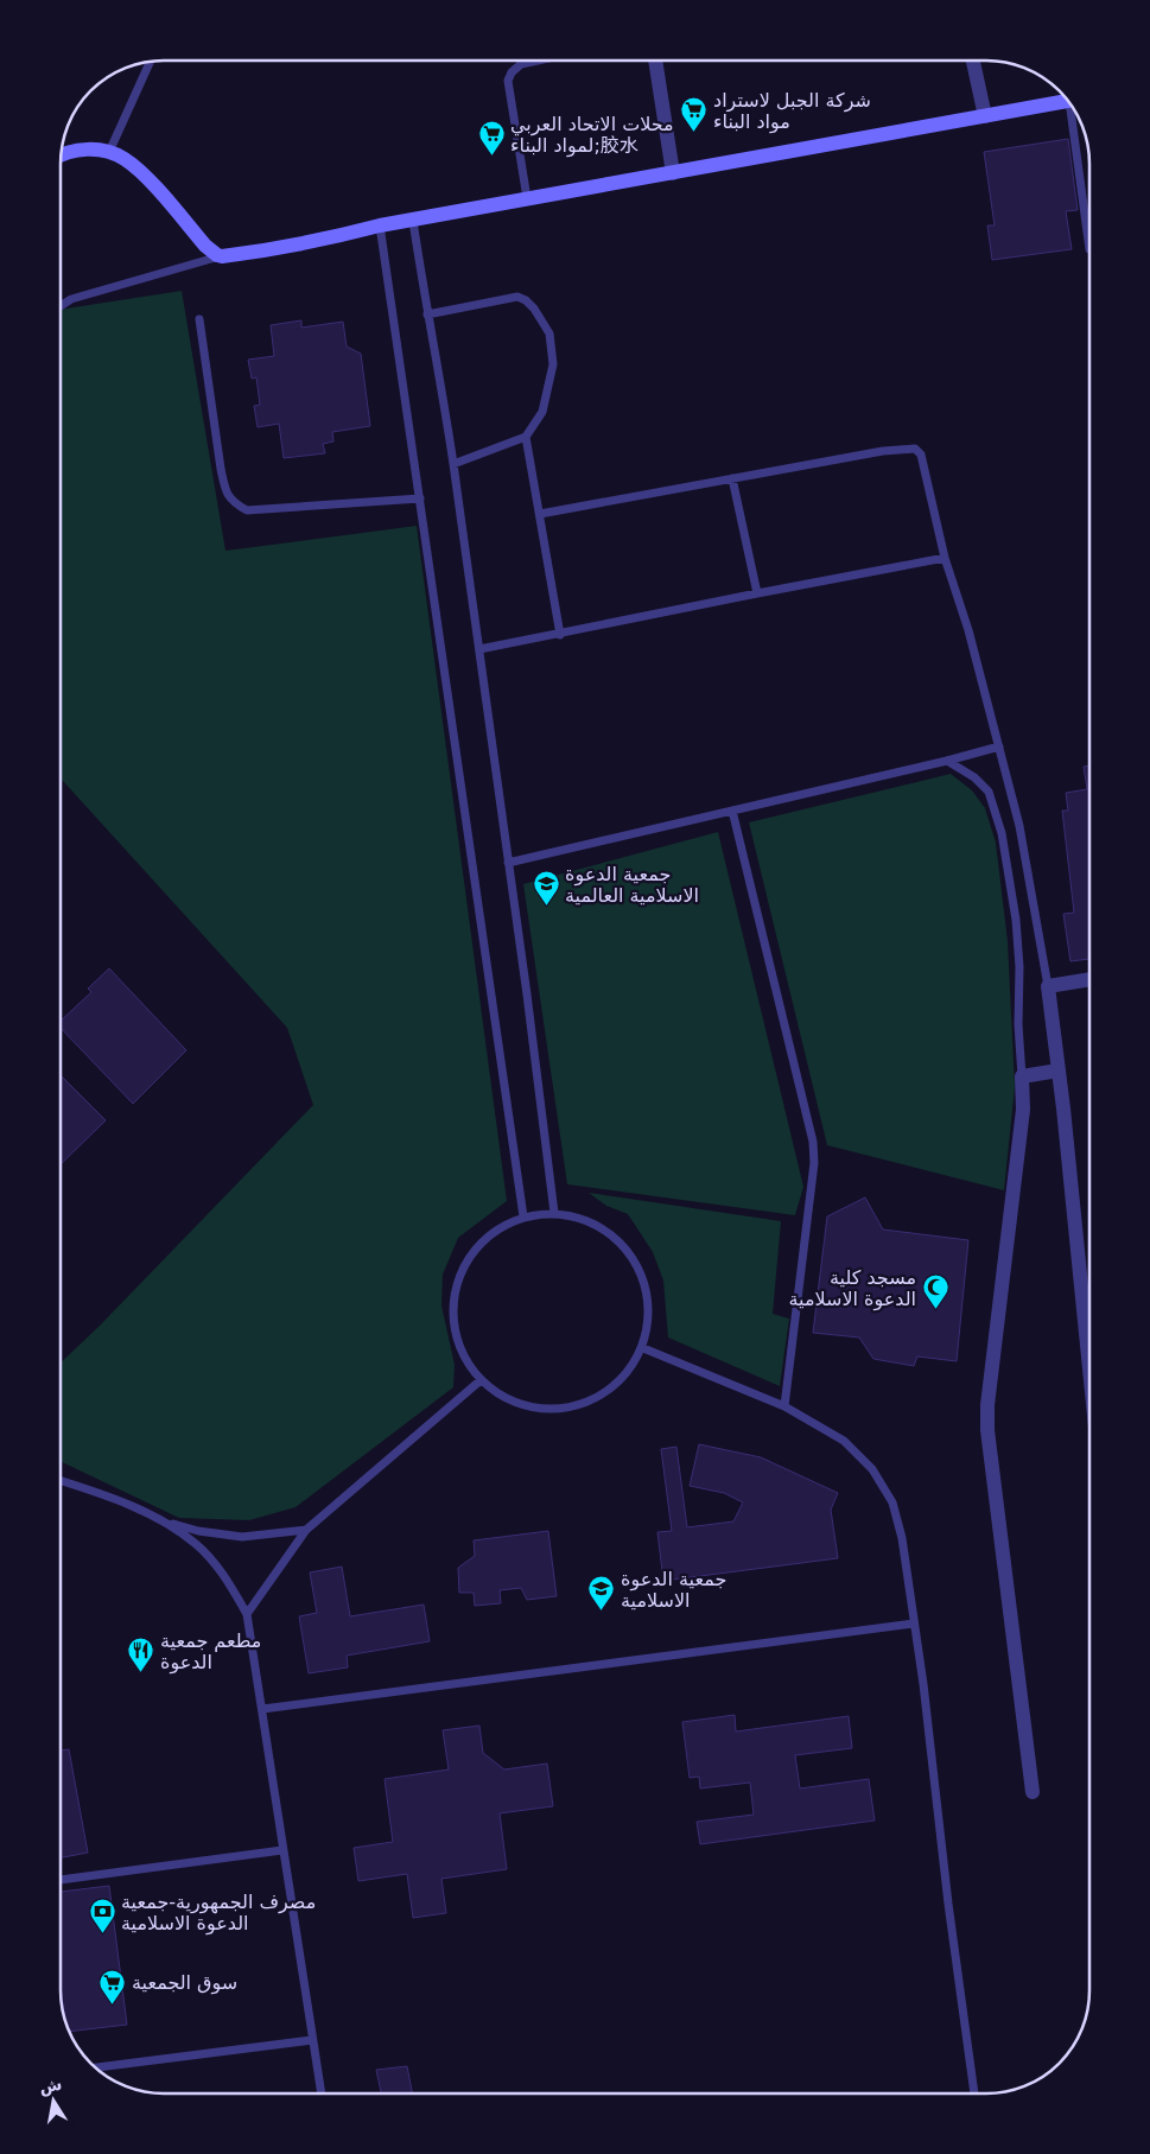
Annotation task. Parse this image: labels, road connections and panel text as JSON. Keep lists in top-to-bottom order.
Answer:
{
  "places": {
    "supermarket": ["شركة الجبل لاستراد مواد البناء", "محلات الاتحاد العربي لمواد البناء;胶水", "سوق الجمعية"],
    "school or university": ["جمعية الدعوة الاسلامية العالمية", "جمعية الدعوة الاسلامية"],
    "mosque": ["مسجد كلية الدعوة الاسلامية"],
    "restaurant": ["مطعم جمعية الدعوة"],
    "bank": ["مصرف الجمهورية-جمعية الدعوة الاسلامية"]
  },
  "north": "top"
}
